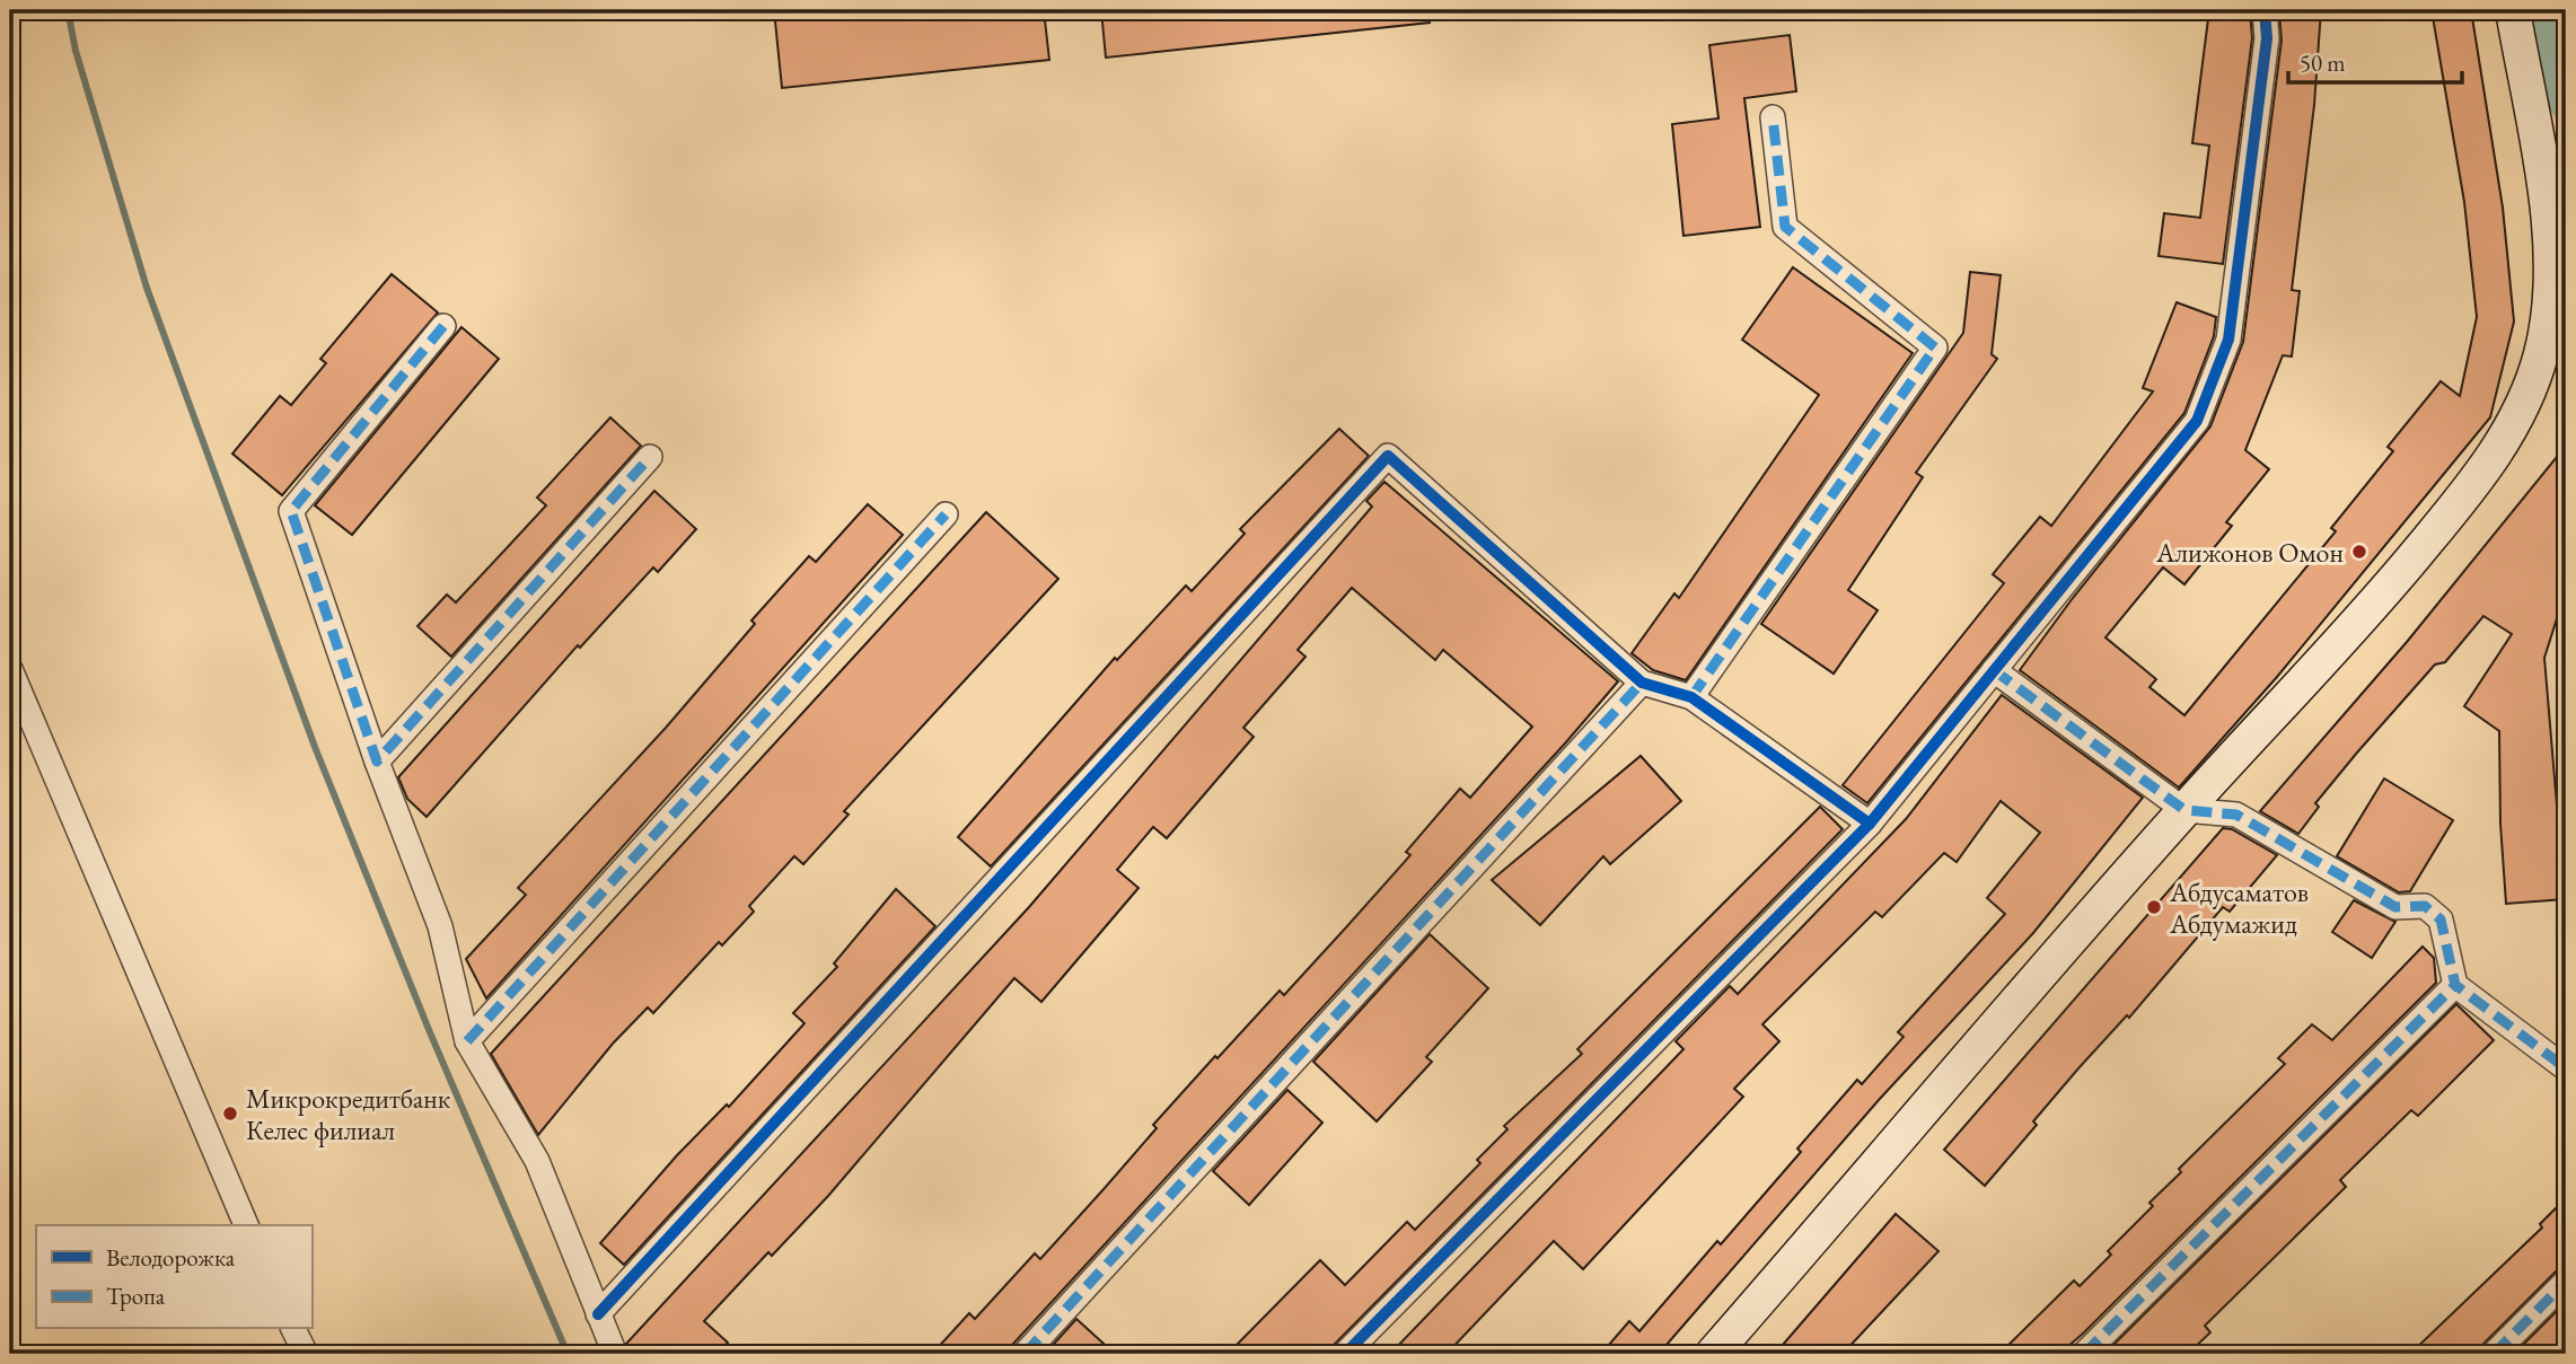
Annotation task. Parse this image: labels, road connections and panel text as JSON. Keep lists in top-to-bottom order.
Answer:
{
  "places": ["Алижонов Омон", "Абдусаматов Абдумажид", "Микрокредитбанк Келес филиал"],
  "legend": ["Велодорожка", "Тропа"],
  "scale_bar": "50 m"
}
